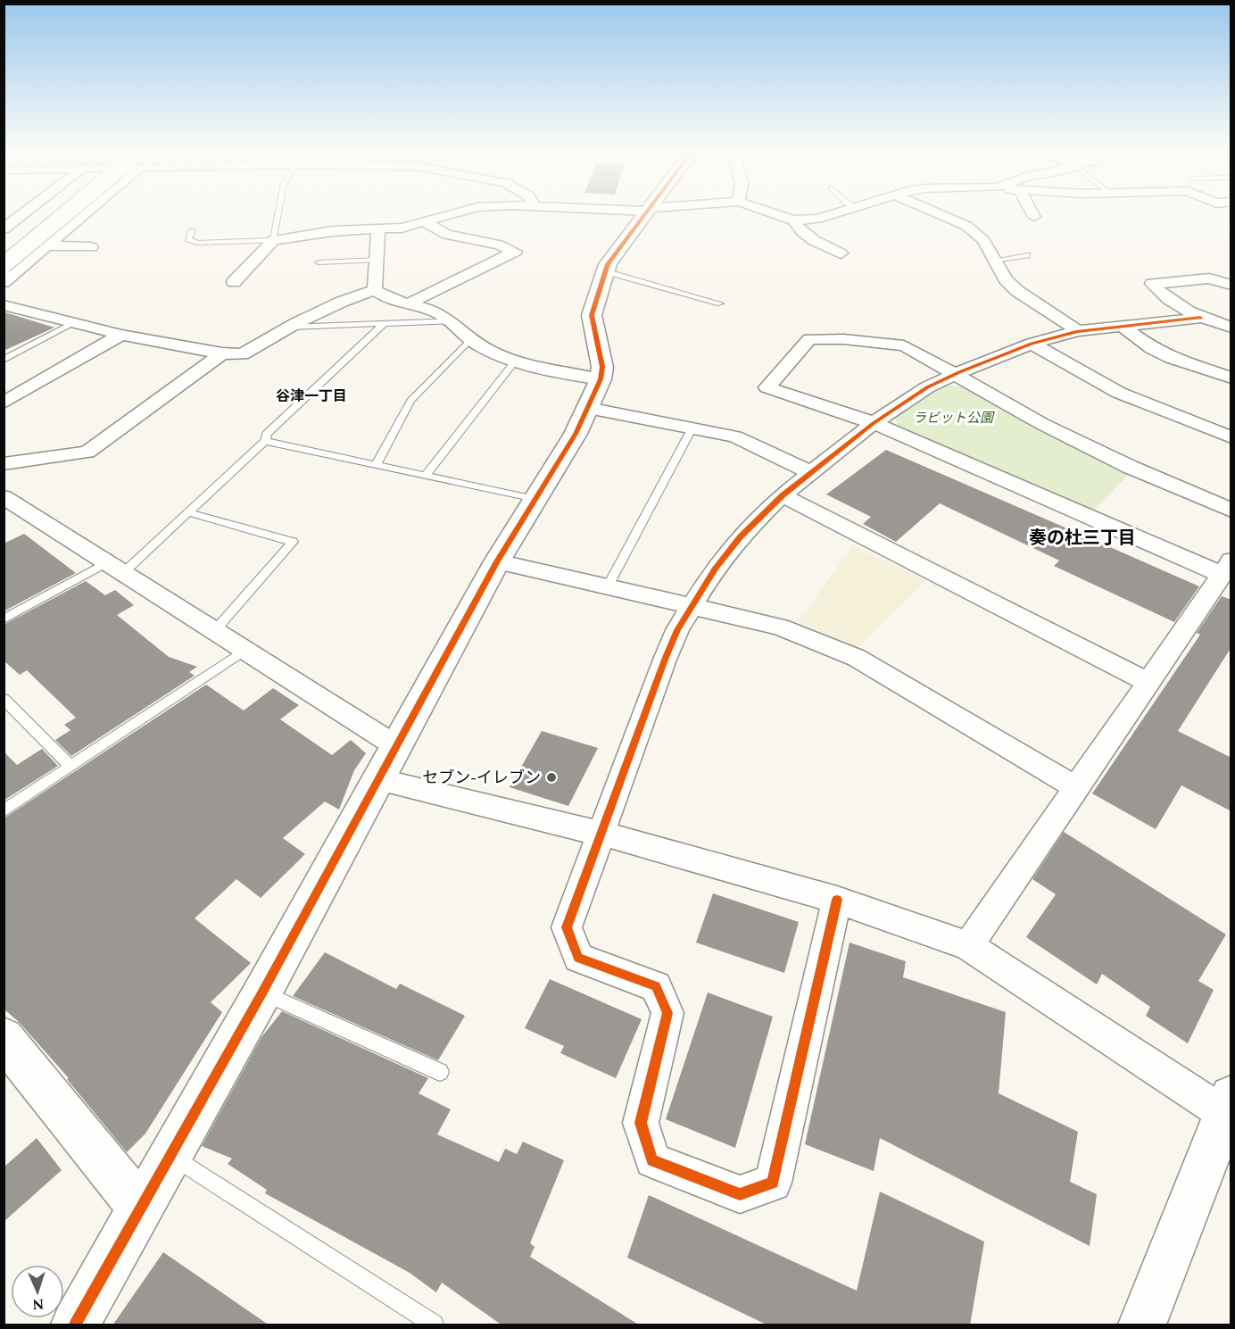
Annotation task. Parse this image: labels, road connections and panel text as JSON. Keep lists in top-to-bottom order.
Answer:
{
  "districts": ["谷津一丁目", "奏の杜三丁目"],
  "parks": ["ラビット公園"],
  "places": ["セブン-イレブン"],
  "north": "bottom"
}
